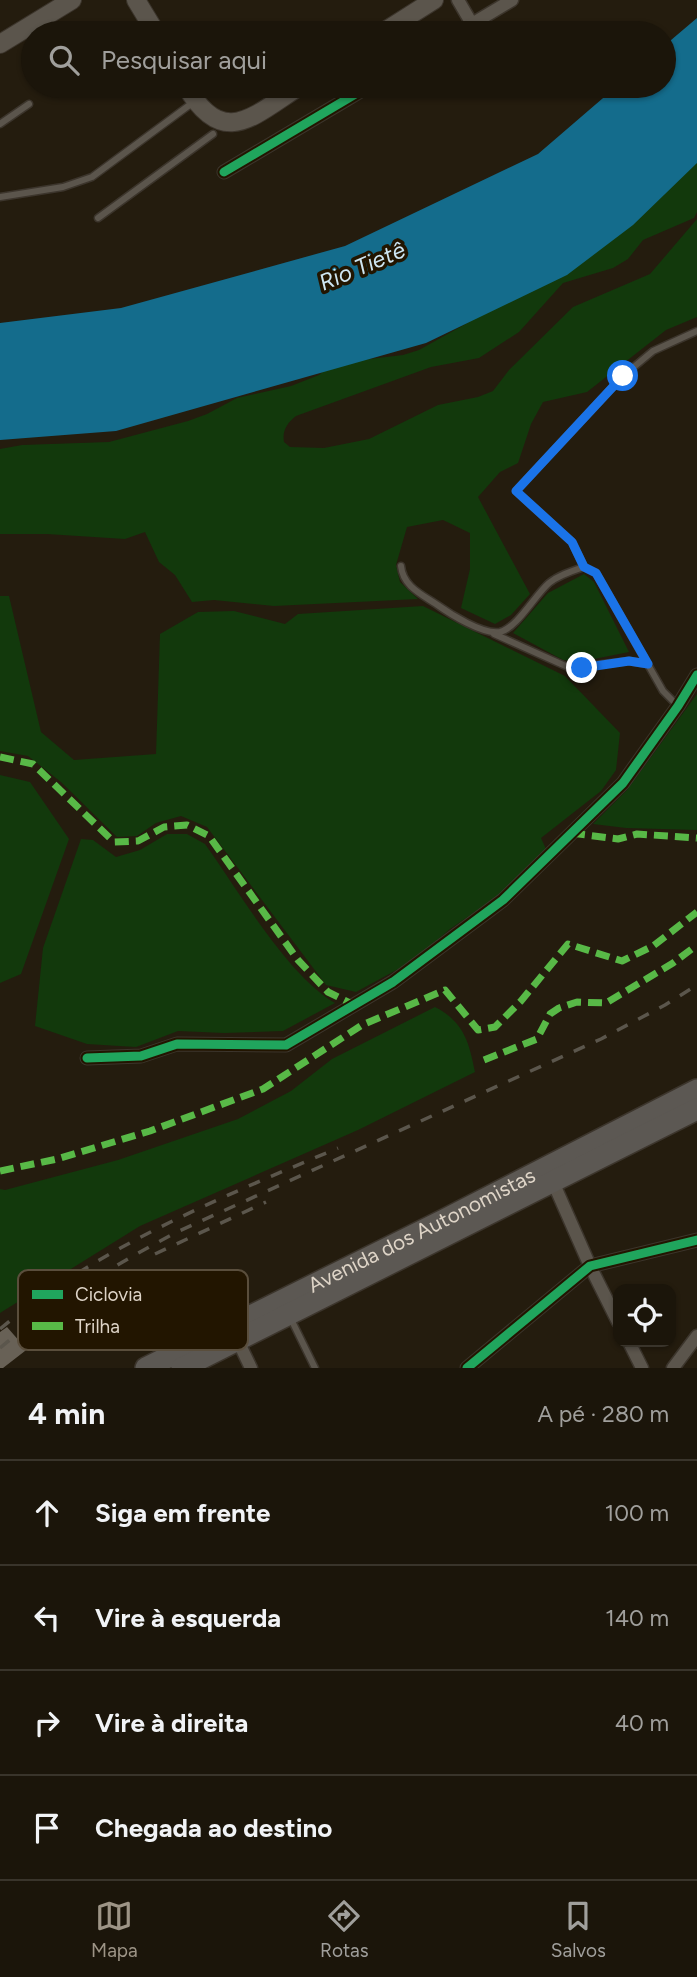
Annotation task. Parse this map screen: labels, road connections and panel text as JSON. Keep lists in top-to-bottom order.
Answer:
{
  "streets": {
    "main road": ["Avenida dos Autonomistas"]
  },
  "water": ["Rio Tietê"],
  "legend": ["Ciclovia", "Trilha"],
  "page": {
    "search": "Pesquisar aqui",
    "heading": ["4 min", "A pé · 280 m"],
    "list": [
      ["Siga em frente", "100 m"],
      ["Vire à esquerda", "140 m"],
      ["Vire à direita", "40 m"],
      "Chegada ao destino"
    ],
    "nav": ["Mapa", "Rotas", "Salvos"]
  }
}
